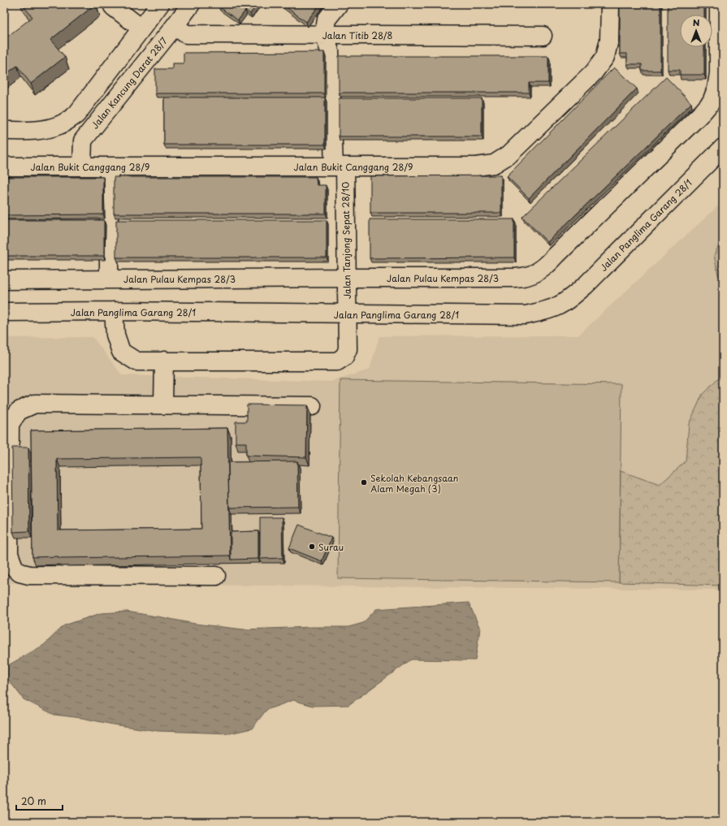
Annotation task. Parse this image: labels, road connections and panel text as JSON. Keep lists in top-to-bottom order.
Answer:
{
  "streets": {
    "street": [
      "Jalan Titib 28/8",
      "Jalan Kancung Darat 28/7",
      "Jalan Bukit Canggang 28/9",
      "Jalan Panglima Garang 28/1",
      "Jalan Tanjong Sepat 28/10",
      "Jalan Pulau Kempas 28/3"
    ]
  },
  "crossings": [
    ["Jalan Titib 28/8", "Jalan Kancung Darat 28/7"],
    ["Jalan Titib 28/8", "Jalan Tanjong Sepat 28/10"],
    ["Jalan Kancung Darat 28/7", "Jalan Bukit Canggang 28/9"],
    ["Jalan Bukit Canggang 28/9", "Jalan Tanjong Sepat 28/10"],
    ["Jalan Panglima Garang 28/1", "Jalan Tanjong Sepat 28/10"],
    ["Jalan Tanjong Sepat 28/10", "Jalan Pulau Kempas 28/3"]
  ],
  "places": ["Sekolah Kebangsaan Alam Megah (3)", "Surau"],
  "scale_bar": "20 m",
  "north": "top"
}
